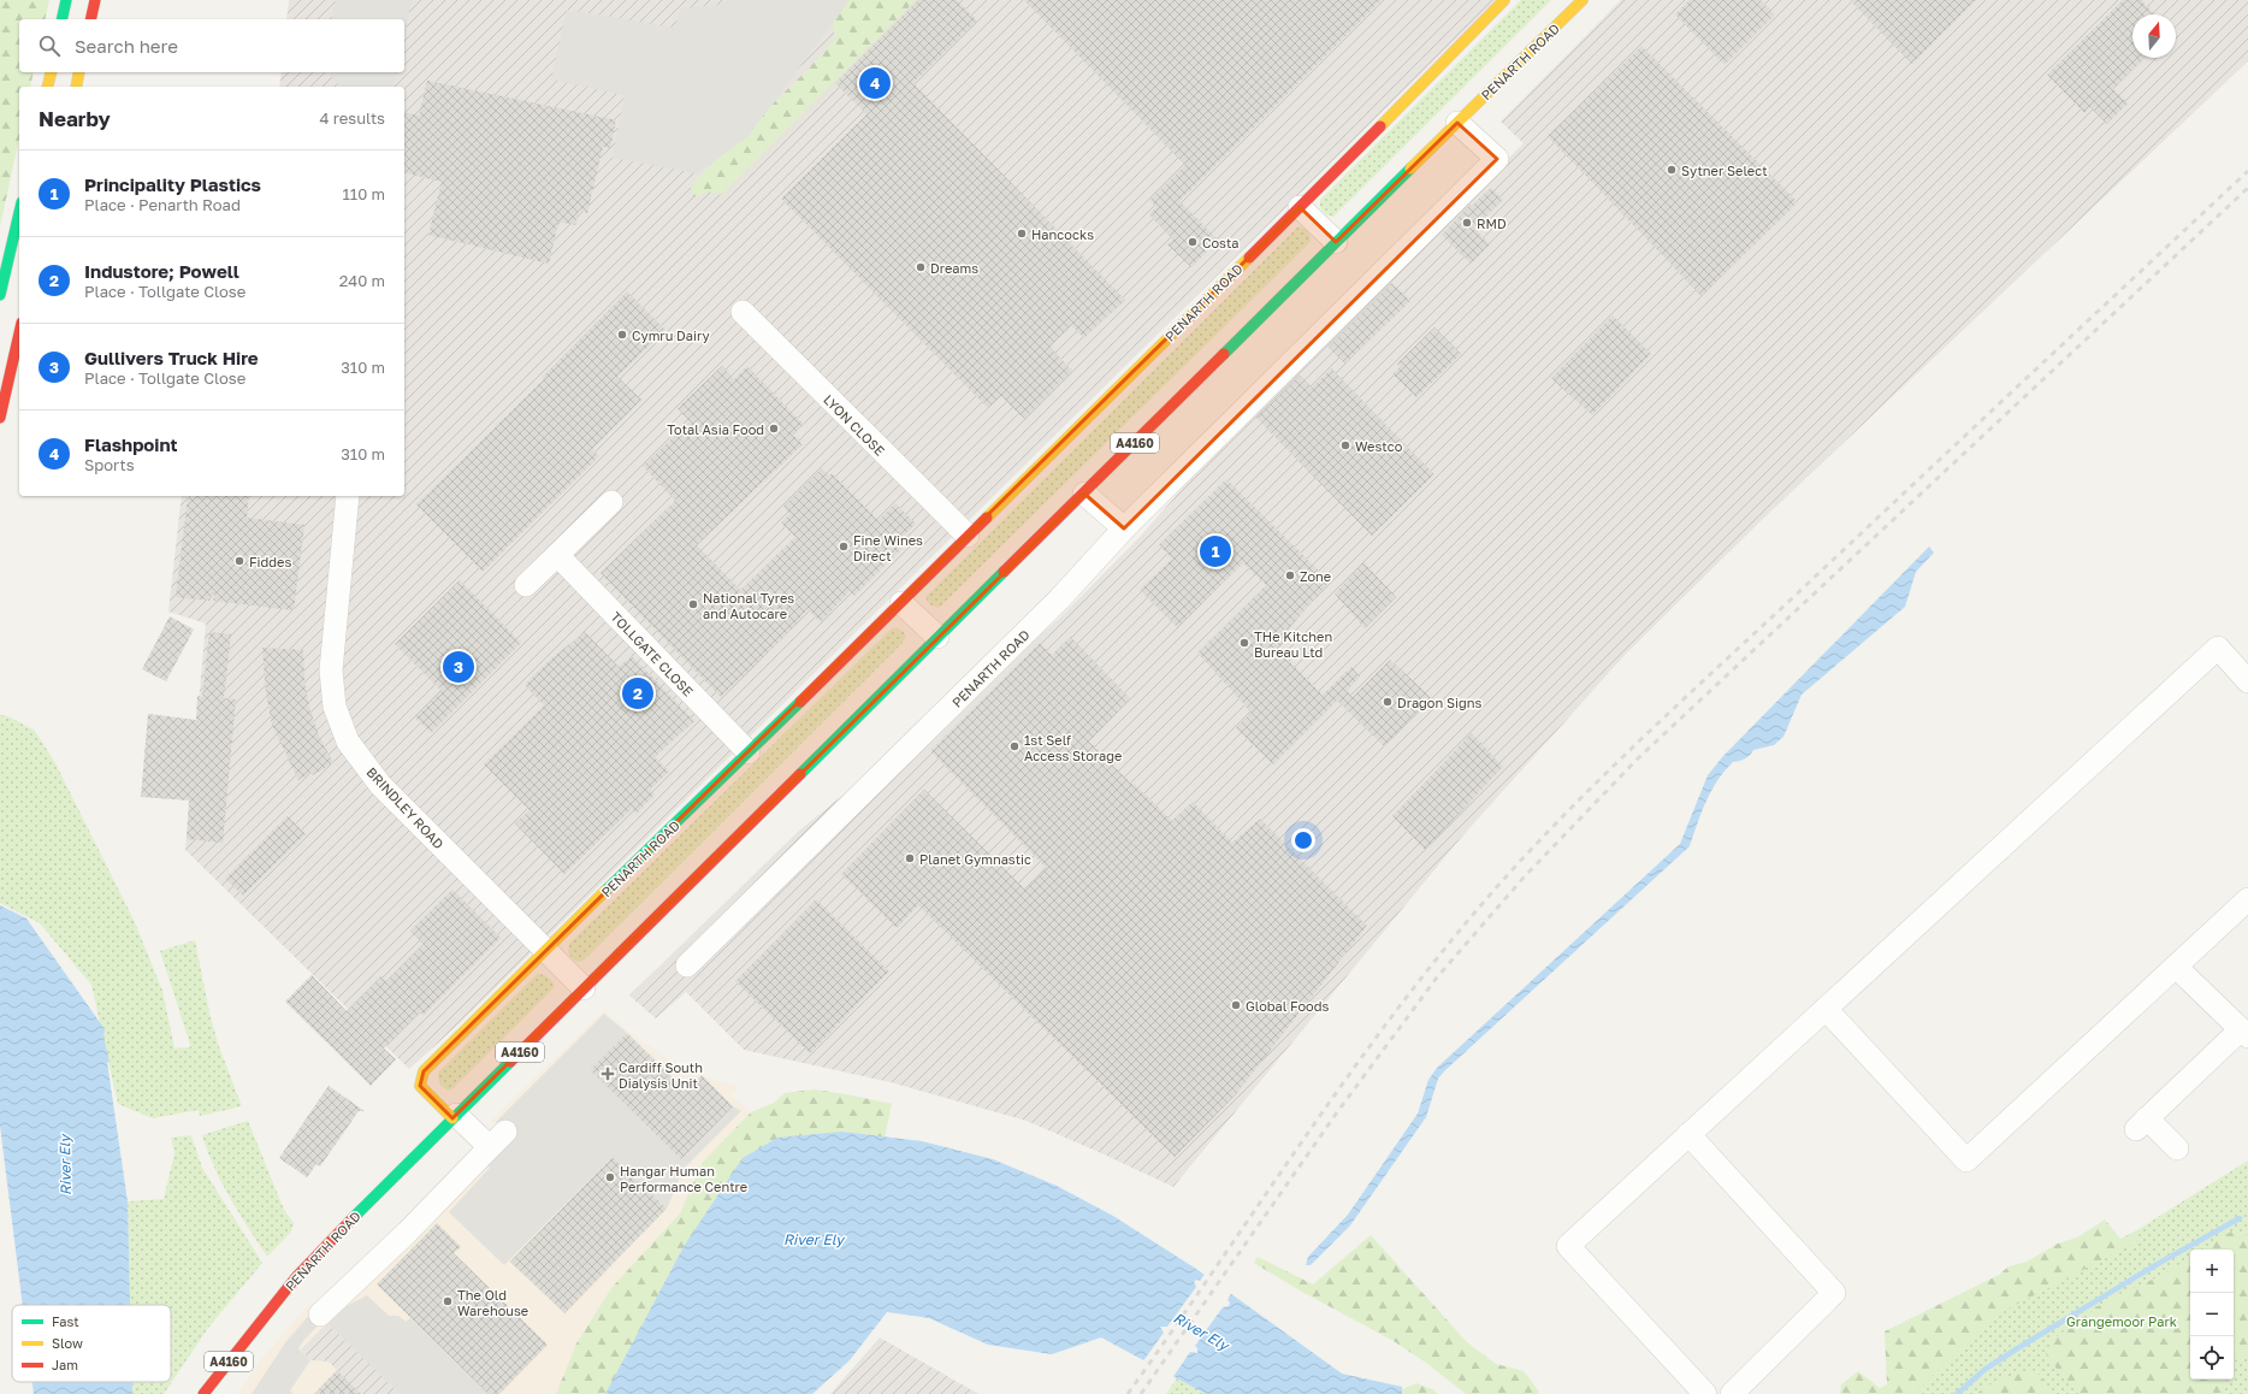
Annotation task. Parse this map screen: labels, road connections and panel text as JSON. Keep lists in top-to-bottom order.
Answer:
{
  "streets": {
    "main road": ["PENARTH ROAD", "A4160"],
    "street": ["LYON CLOSE", "TOLLGATE CLOSE", "BRINDLEY ROAD"]
  },
  "crossings": [
    ["PENARTH ROAD", "LYON CLOSE"],
    ["PENARTH ROAD", "TOLLGATE CLOSE"],
    ["PENARTH ROAD", "BRINDLEY ROAD"]
  ],
  "water": ["River Ely"],
  "parks": ["Grangemoor Park"],
  "places": {
    "other": [
      "Sytner Select",
      "RMD",
      "Hancocks",
      "Costa",
      "Dreams",
      "Cymru Dairy",
      "Total Asia Food",
      "Westco",
      "Fine Wines Direct",
      "Fiddes",
      "Zone",
      "National Tyres and Autocare",
      "THe Kitchen Bureau Ltd",
      "Dragon Signs",
      "1st Self Access Storage",
      "Planet Gymnastic",
      "Global Foods",
      "Hangar Human Performance Centre",
      "The Old Warehouse"
    ],
    "health": ["Cardiff South Dialysis Unit"]
  },
  "legend": ["Fast", "Slow", "Jam"],
  "north": "top",
  "page": {
    "search": "Search here",
    "pins": [
      "4",
      "1",
      "3",
      "2"
    ],
    "heading": ["Nearby", "4 results"],
    "list": [
      {
        "mark": "1",
        "name": "Principality Plastics",
        "note": "Place · Penarth Road",
        "value": "110 m"
      },
      {
        "mark": "2",
        "name": "Industore; Powell",
        "note": "Place · Tollgate Close",
        "value": "240 m"
      },
      {
        "mark": "3",
        "name": "Gullivers Truck Hire",
        "note": "Place · Tollgate Close",
        "value": "310 m"
      },
      {
        "mark": "4",
        "name": "Flashpoint",
        "note": "Sports",
        "value": "310 m"
      }
    ],
    "map_buttons": ["+", "−"]
  }
}
